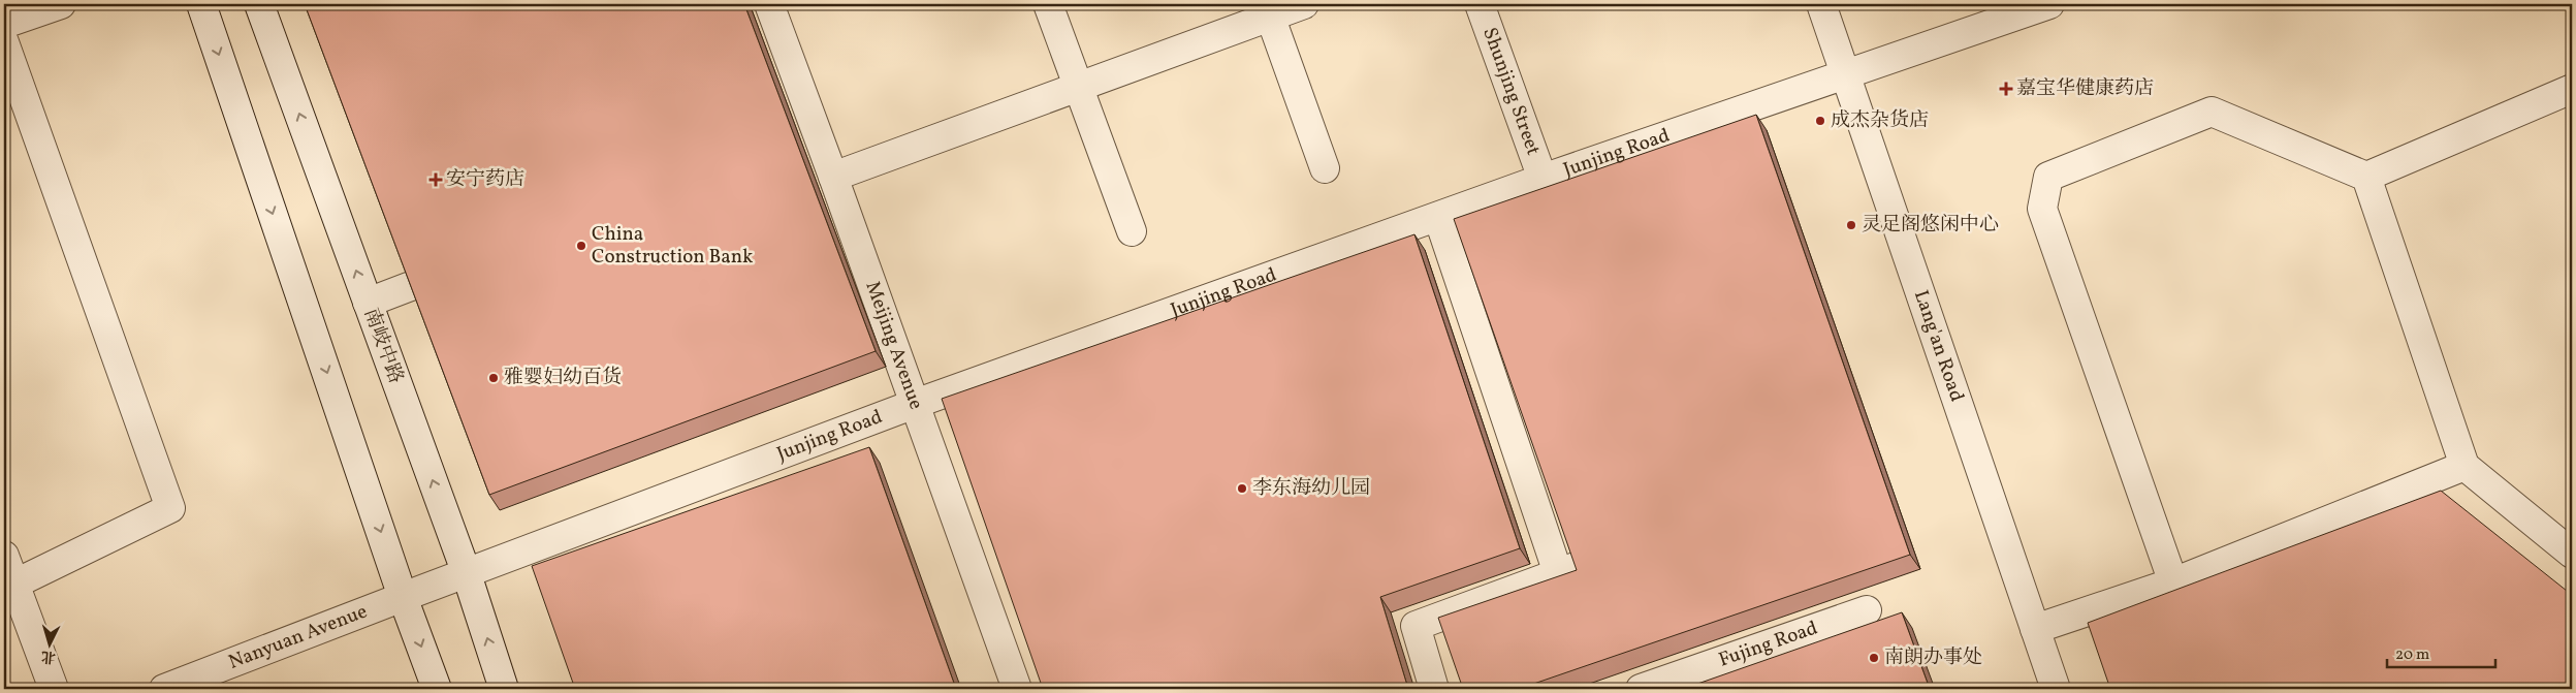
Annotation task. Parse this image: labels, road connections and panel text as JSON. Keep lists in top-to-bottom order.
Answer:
{
  "streets": {
    "street": [
      "Shunjing Street",
      "Junjing Road",
      "南岐中路",
      "Meijing Avenue",
      "Lang'an Road",
      "Nanyuan Avenue",
      "Fujing Road"
    ]
  },
  "crossings": [
    ["Shunjing Street", "Junjing Road"],
    ["Junjing Road", "南岐中路"],
    ["Junjing Road", "Meijing Avenue"],
    ["Junjing Road", "Lang'an Road"],
    ["Junjing Road", "Nanyuan Avenue"]
  ],
  "places": {
    "health": ["嘉宝华健康药店", "安宁药店"],
    "other": [
      "成杰杂货店",
      "灵足阁悠闲中心",
      "China Construction Bank",
      "雅婴妇幼百货",
      "李东海幼儿园",
      "南朗办事处"
    ]
  },
  "scale_bar": "20 m",
  "north": "bottom"
}
